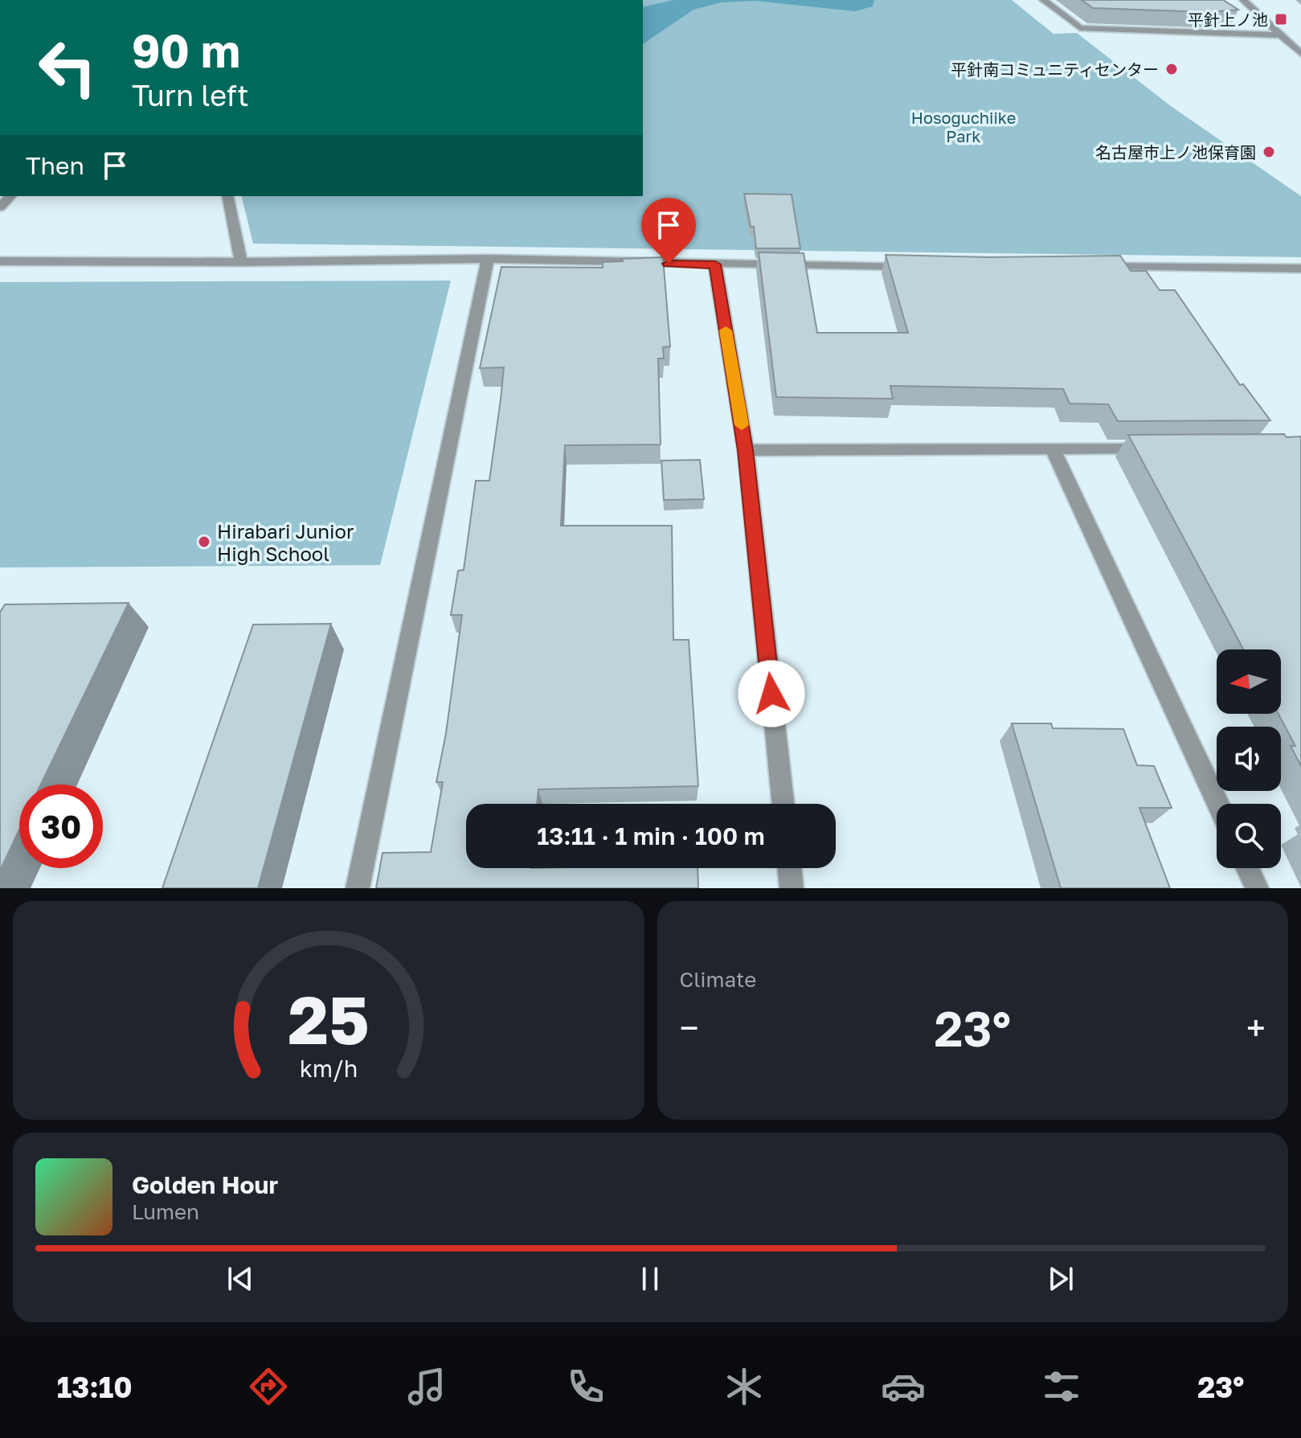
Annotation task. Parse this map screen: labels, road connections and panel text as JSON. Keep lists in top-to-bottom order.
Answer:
{
  "parks": ["Hosoguchiike Park"],
  "places": {
    "transit": ["平針上ノ池"],
    "other": ["平針南コミュニティセンター", "名古屋市上ノ池保育園", "Hirabari Junior High School"]
  },
  "north": "left",
  "page": {
    "turn": ["90 m", "Turn left"],
    "then": "Then",
    "limit": "30",
    "trip": "13:11 · 1 min · 100 m",
    "tile": "Climate",
    "heat": ["−", "23°", "+"],
    "song": ["Golden Hour", "Lumen"],
    "tabs": ["13:10", "23°"],
    "gauge": ["25", "km/h"]
  }
}
